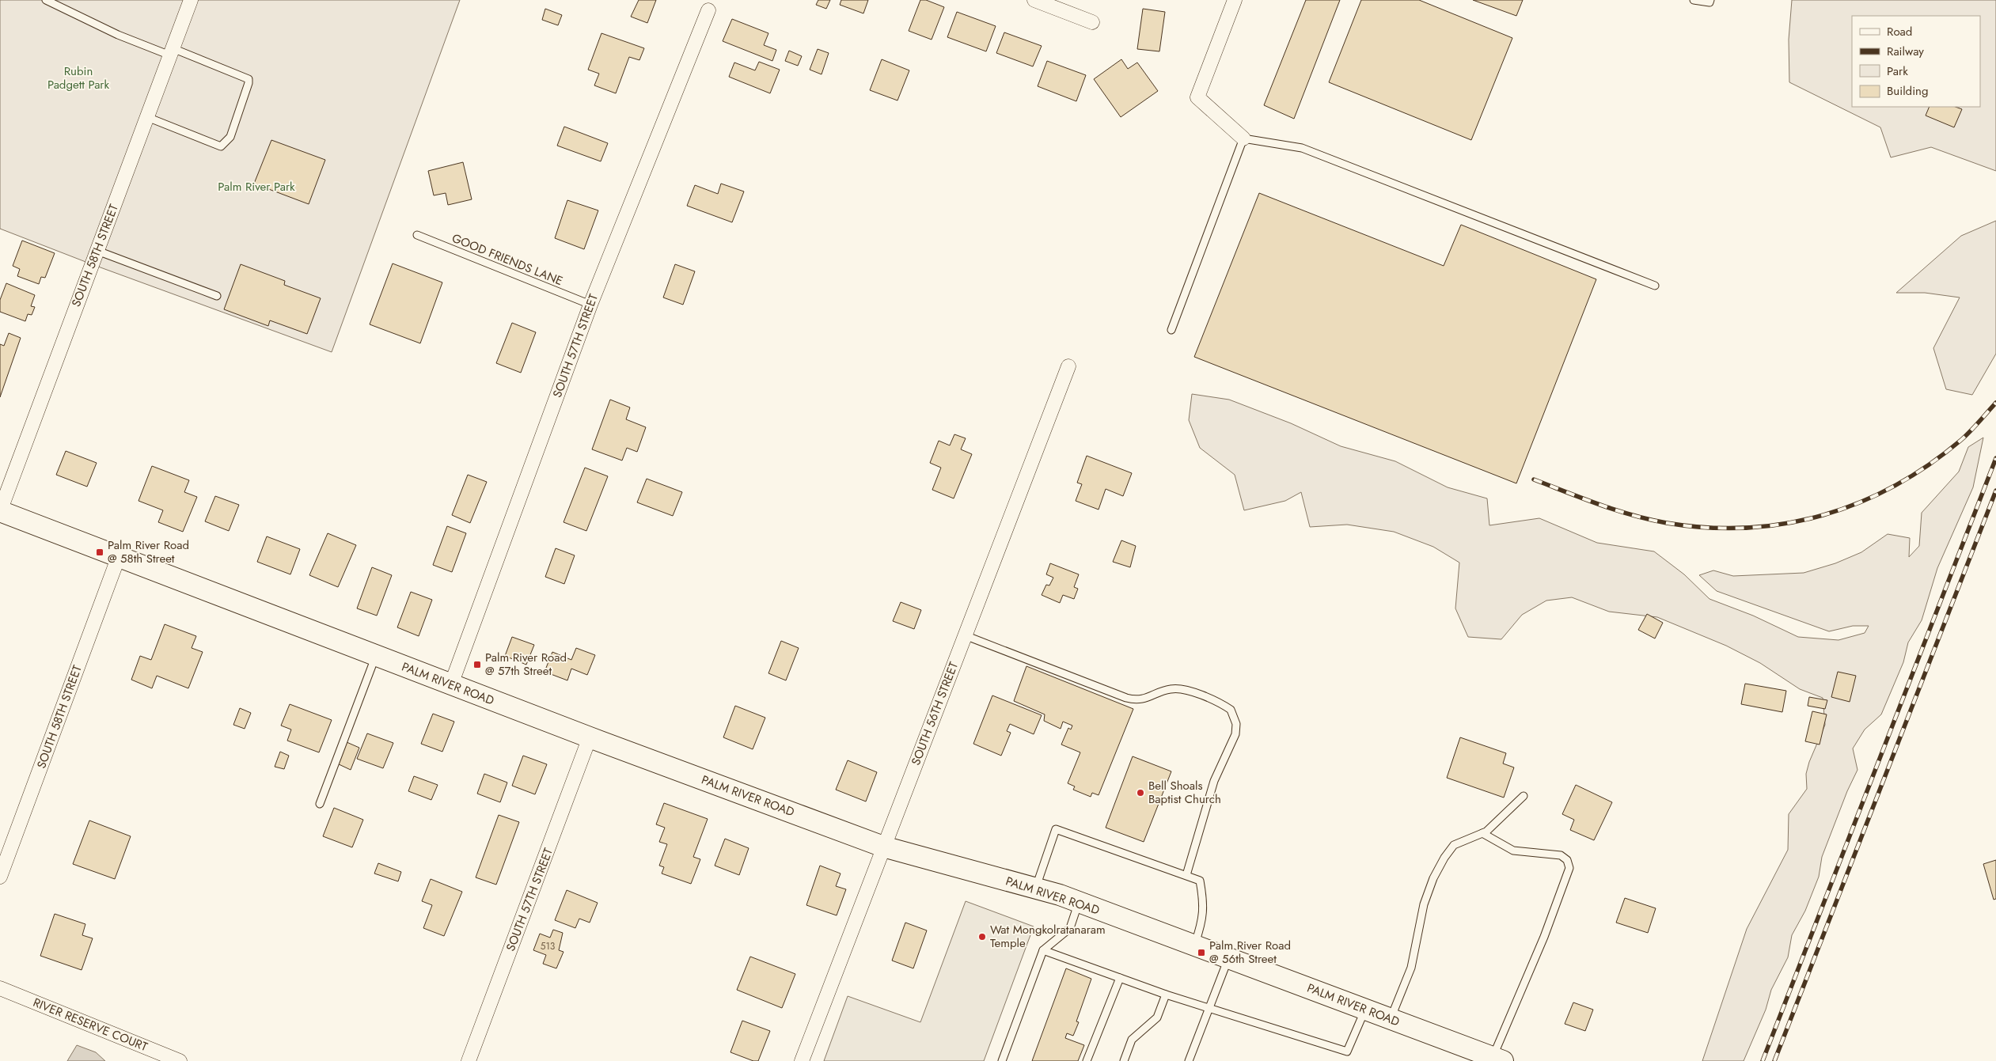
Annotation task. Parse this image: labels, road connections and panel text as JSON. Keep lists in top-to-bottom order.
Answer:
{
  "streets": {
    "street": [
      "SOUTH 58TH STREET",
      "SOUTH 57TH STREET",
      "PALM RIVER ROAD",
      "SOUTH 56TH STREET",
      "RIVER RESERVE COURT"
    ],
    "lane": ["GOOD FRIENDS LANE"]
  },
  "crossings": [
    ["SOUTH 58TH STREET", "PALM RIVER ROAD"],
    ["GOOD FRIENDS LANE", "SOUTH 57TH STREET"],
    ["SOUTH 57TH STREET", "PALM RIVER ROAD"],
    ["PALM RIVER ROAD", "SOUTH 56TH STREET"]
  ],
  "parks": ["Rubin Padgett Park", "Palm River Park"],
  "places": {
    "transit": ["Palm River Road @ 58th Street", "Palm River Road @ 57th Street", "Palm River Road @ 56th Street"],
    "other": ["Bell Shoals Baptist Church", "Wat Mongkolratanaram Temple"]
  },
  "house_numbers": ["513"],
  "legend": [
    "Road",
    "Railway",
    "Park",
    "Building"
  ]
}
